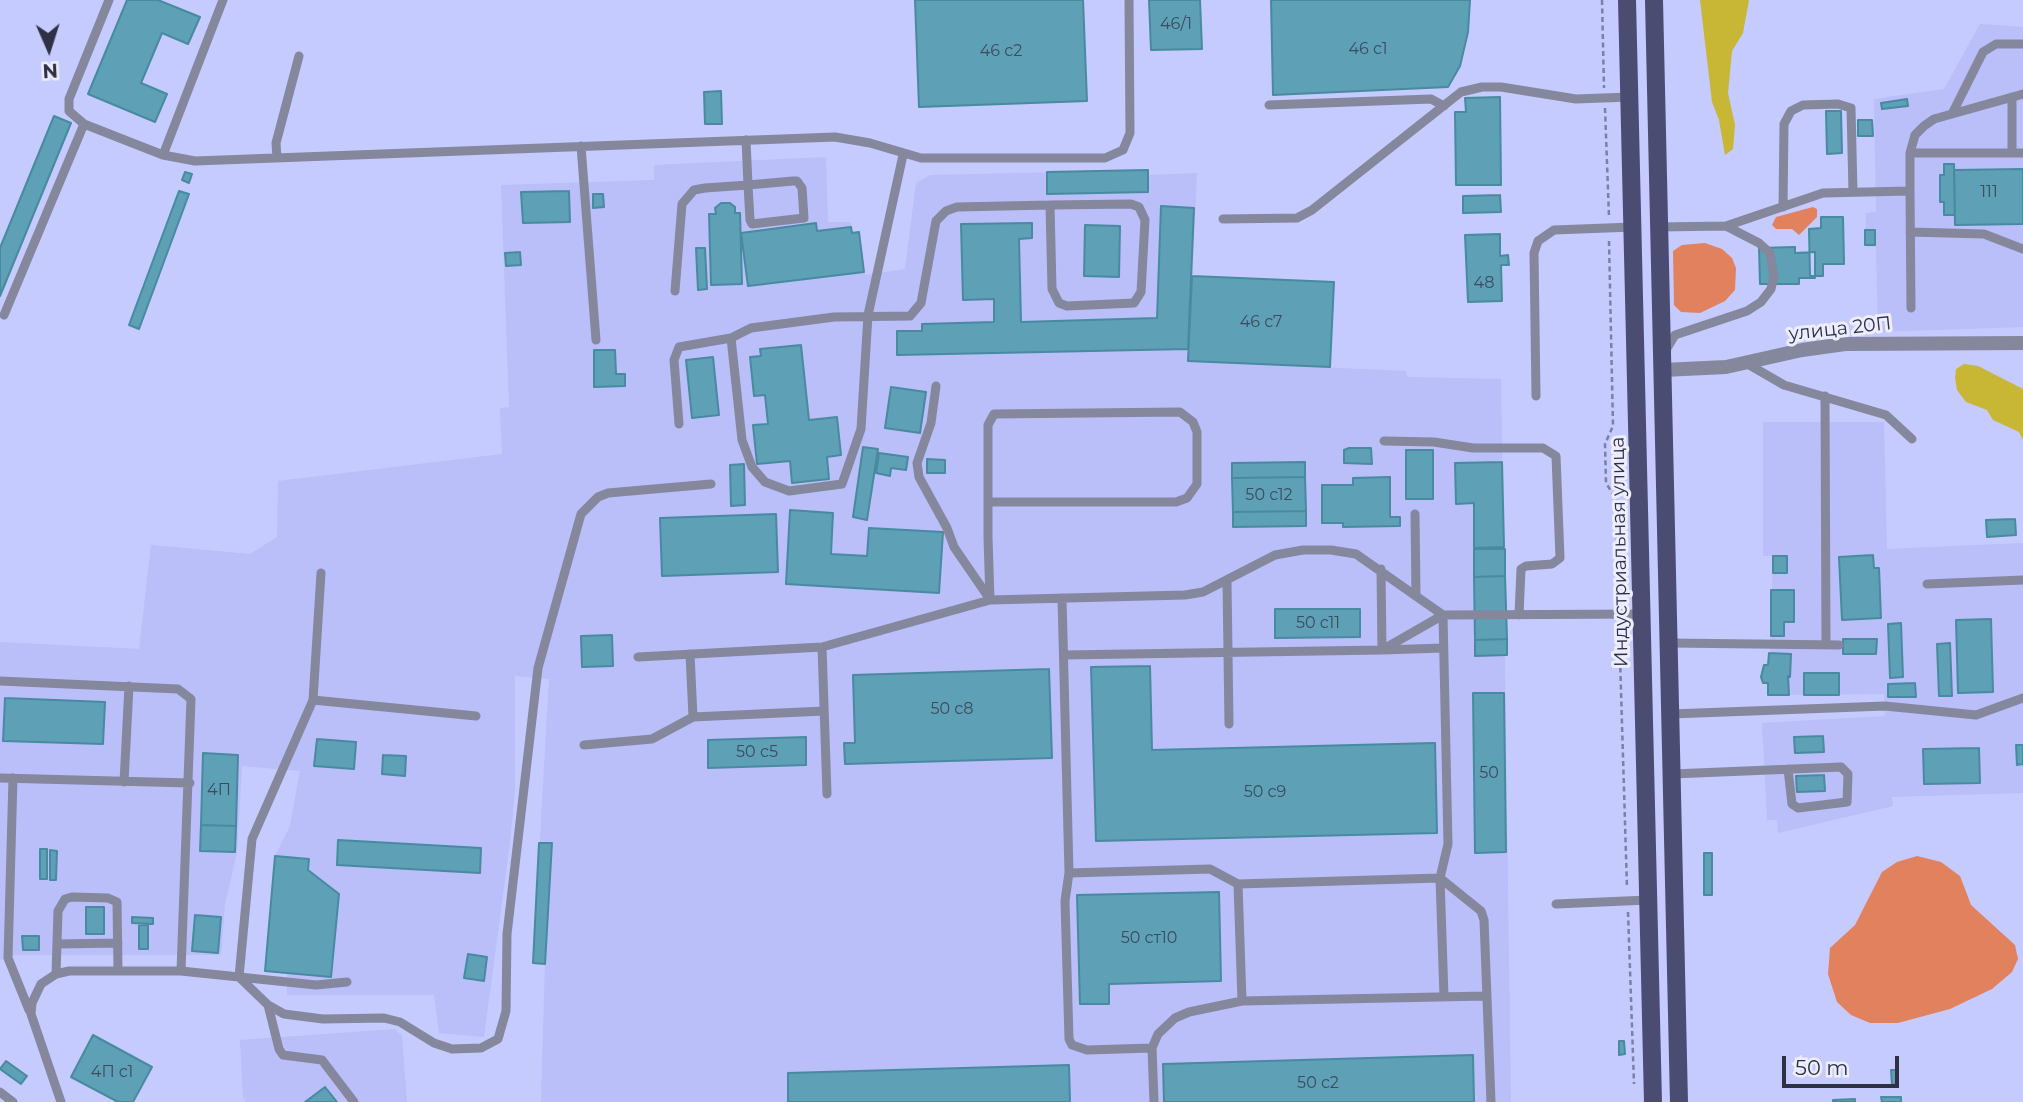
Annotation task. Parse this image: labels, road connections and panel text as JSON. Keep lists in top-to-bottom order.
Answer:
{
  "streets": {
    "main road": ["Индустриальная улица"],
    "street": ["улица 20П"]
  },
  "house_numbers": [
    "46/1",
    "46 с1",
    "46 с2",
    "111",
    "48",
    "46 с7",
    "50 с12",
    "50 с11",
    "50 с8",
    "50 с5",
    "50",
    "4П",
    "50 с9",
    "50 ст10",
    "4П с1",
    "50 с2"
  ],
  "scale_bar": "50 m",
  "north": "bottom"
}
